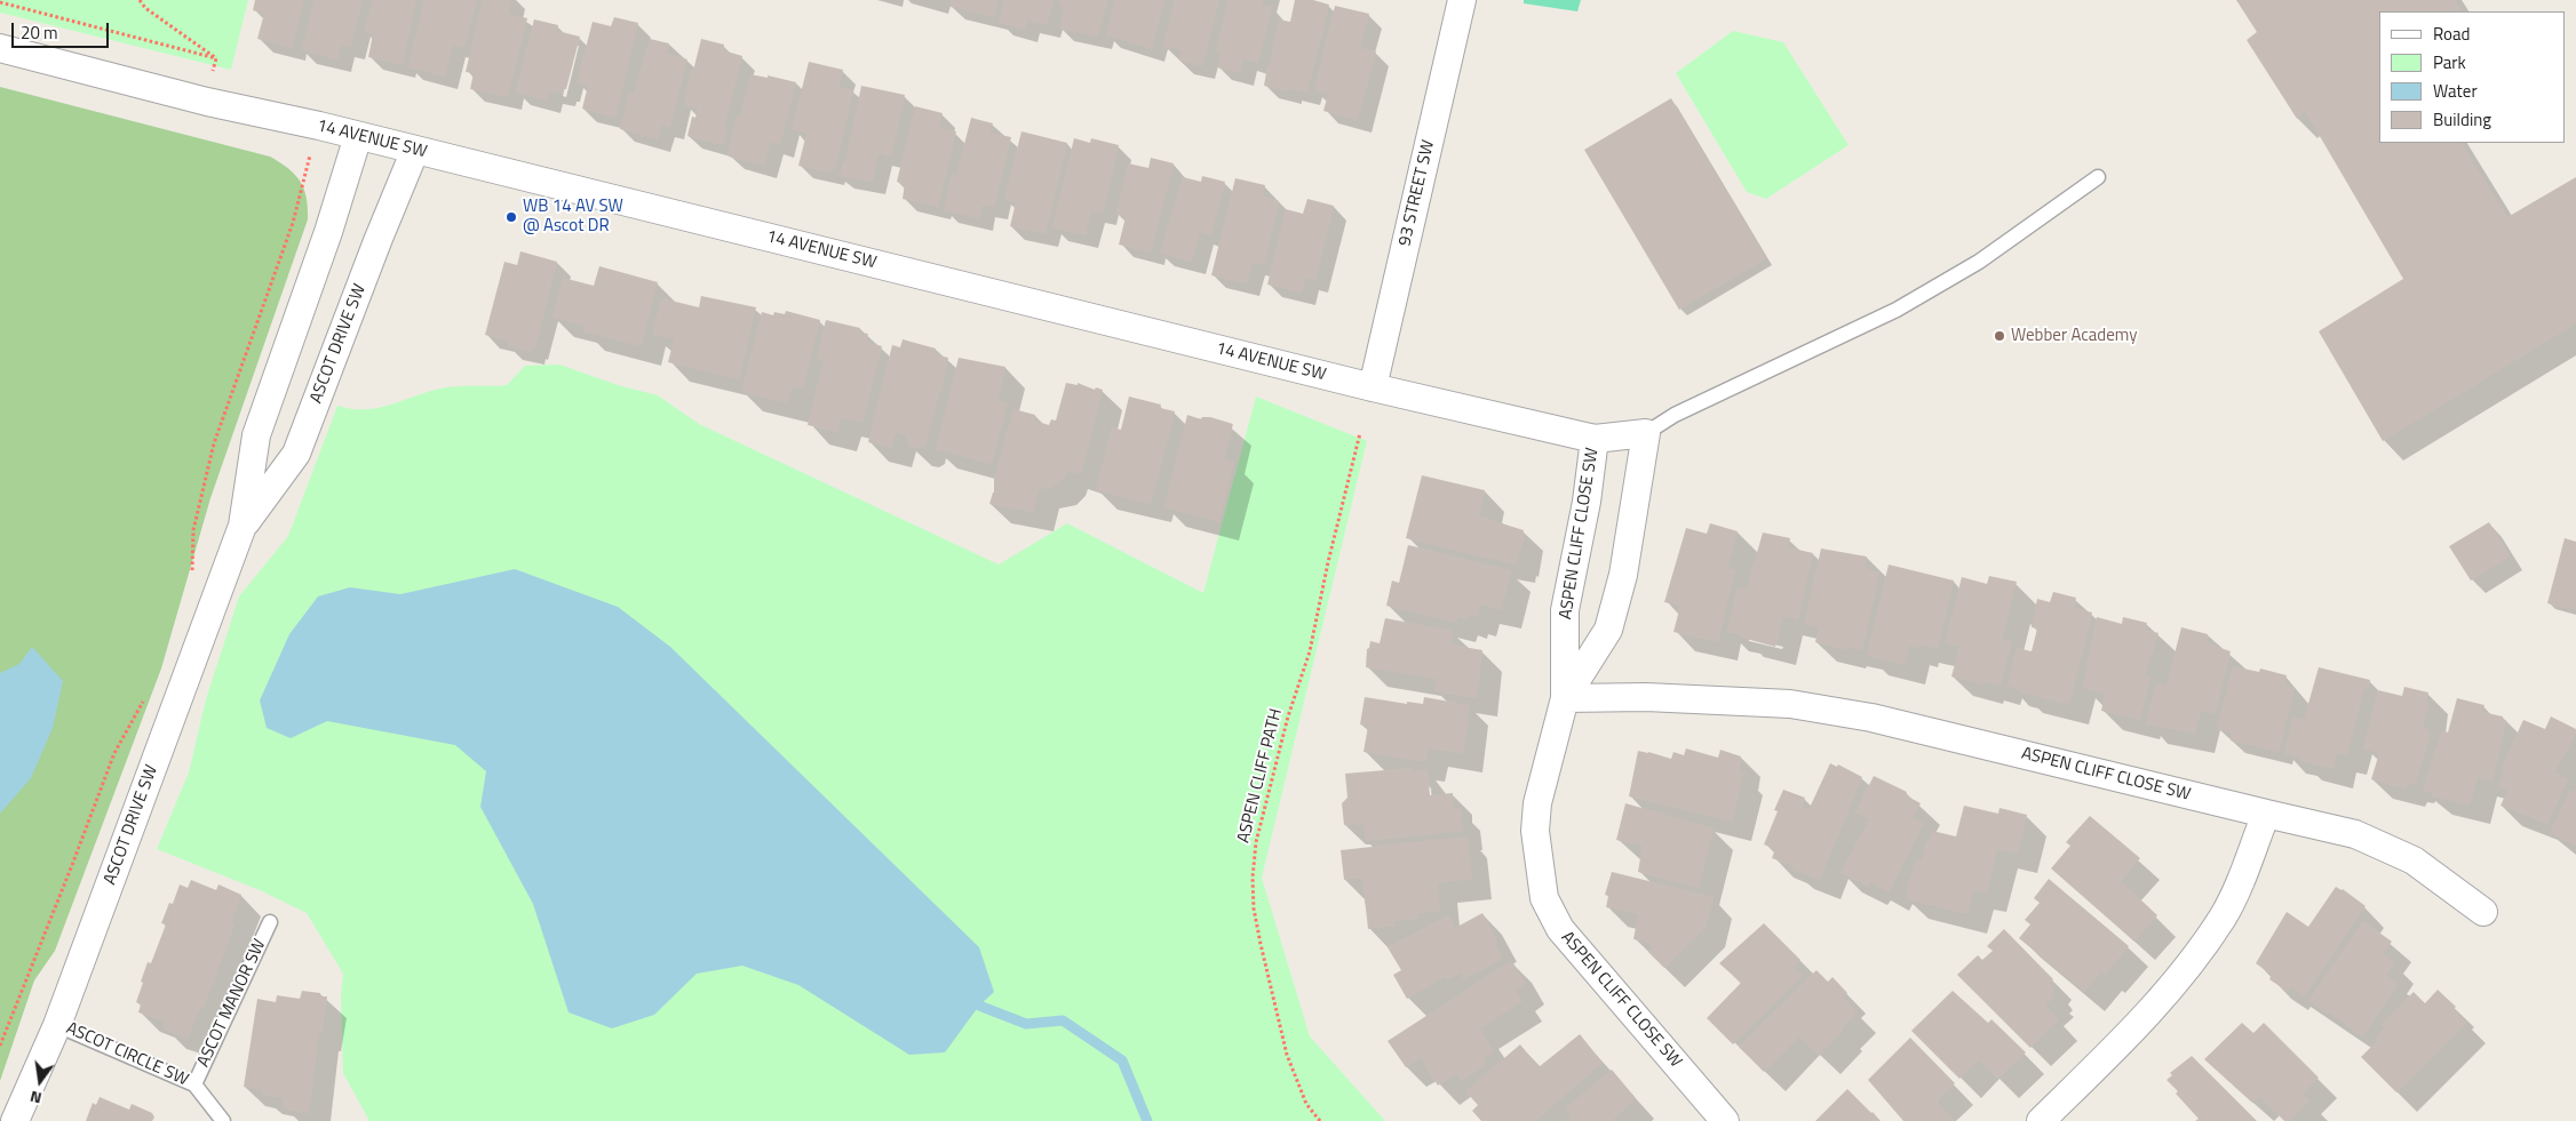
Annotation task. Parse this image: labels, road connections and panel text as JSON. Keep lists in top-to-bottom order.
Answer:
{
  "streets": {
    "street": [
      "14 AVENUE SW",
      "93 STREET SW",
      "ASCOT DRIVE SW",
      "ASPEN CLIFF CLOSE SW"
    ],
    "lane": ["ASCOT MANOR SW", "ASCOT CIRCLE SW"],
    "path": ["ASPEN CLIFF PATH"]
  },
  "crossings": [
    ["14 AVENUE SW", "93 STREET SW"],
    ["14 AVENUE SW", "ASCOT DRIVE SW"],
    ["14 AVENUE SW", "ASPEN CLIFF CLOSE SW"],
    ["ASCOT DRIVE SW", "ASCOT CIRCLE SW"],
    ["ASCOT MANOR SW", "ASCOT CIRCLE SW"]
  ],
  "places": ["WB 14 AV SW @ Ascot DR", "Webber Academy"],
  "legend": [
    "Road",
    "Park",
    "Water",
    "Building"
  ],
  "scale_bar": "20 m",
  "north": "bottom"
}
